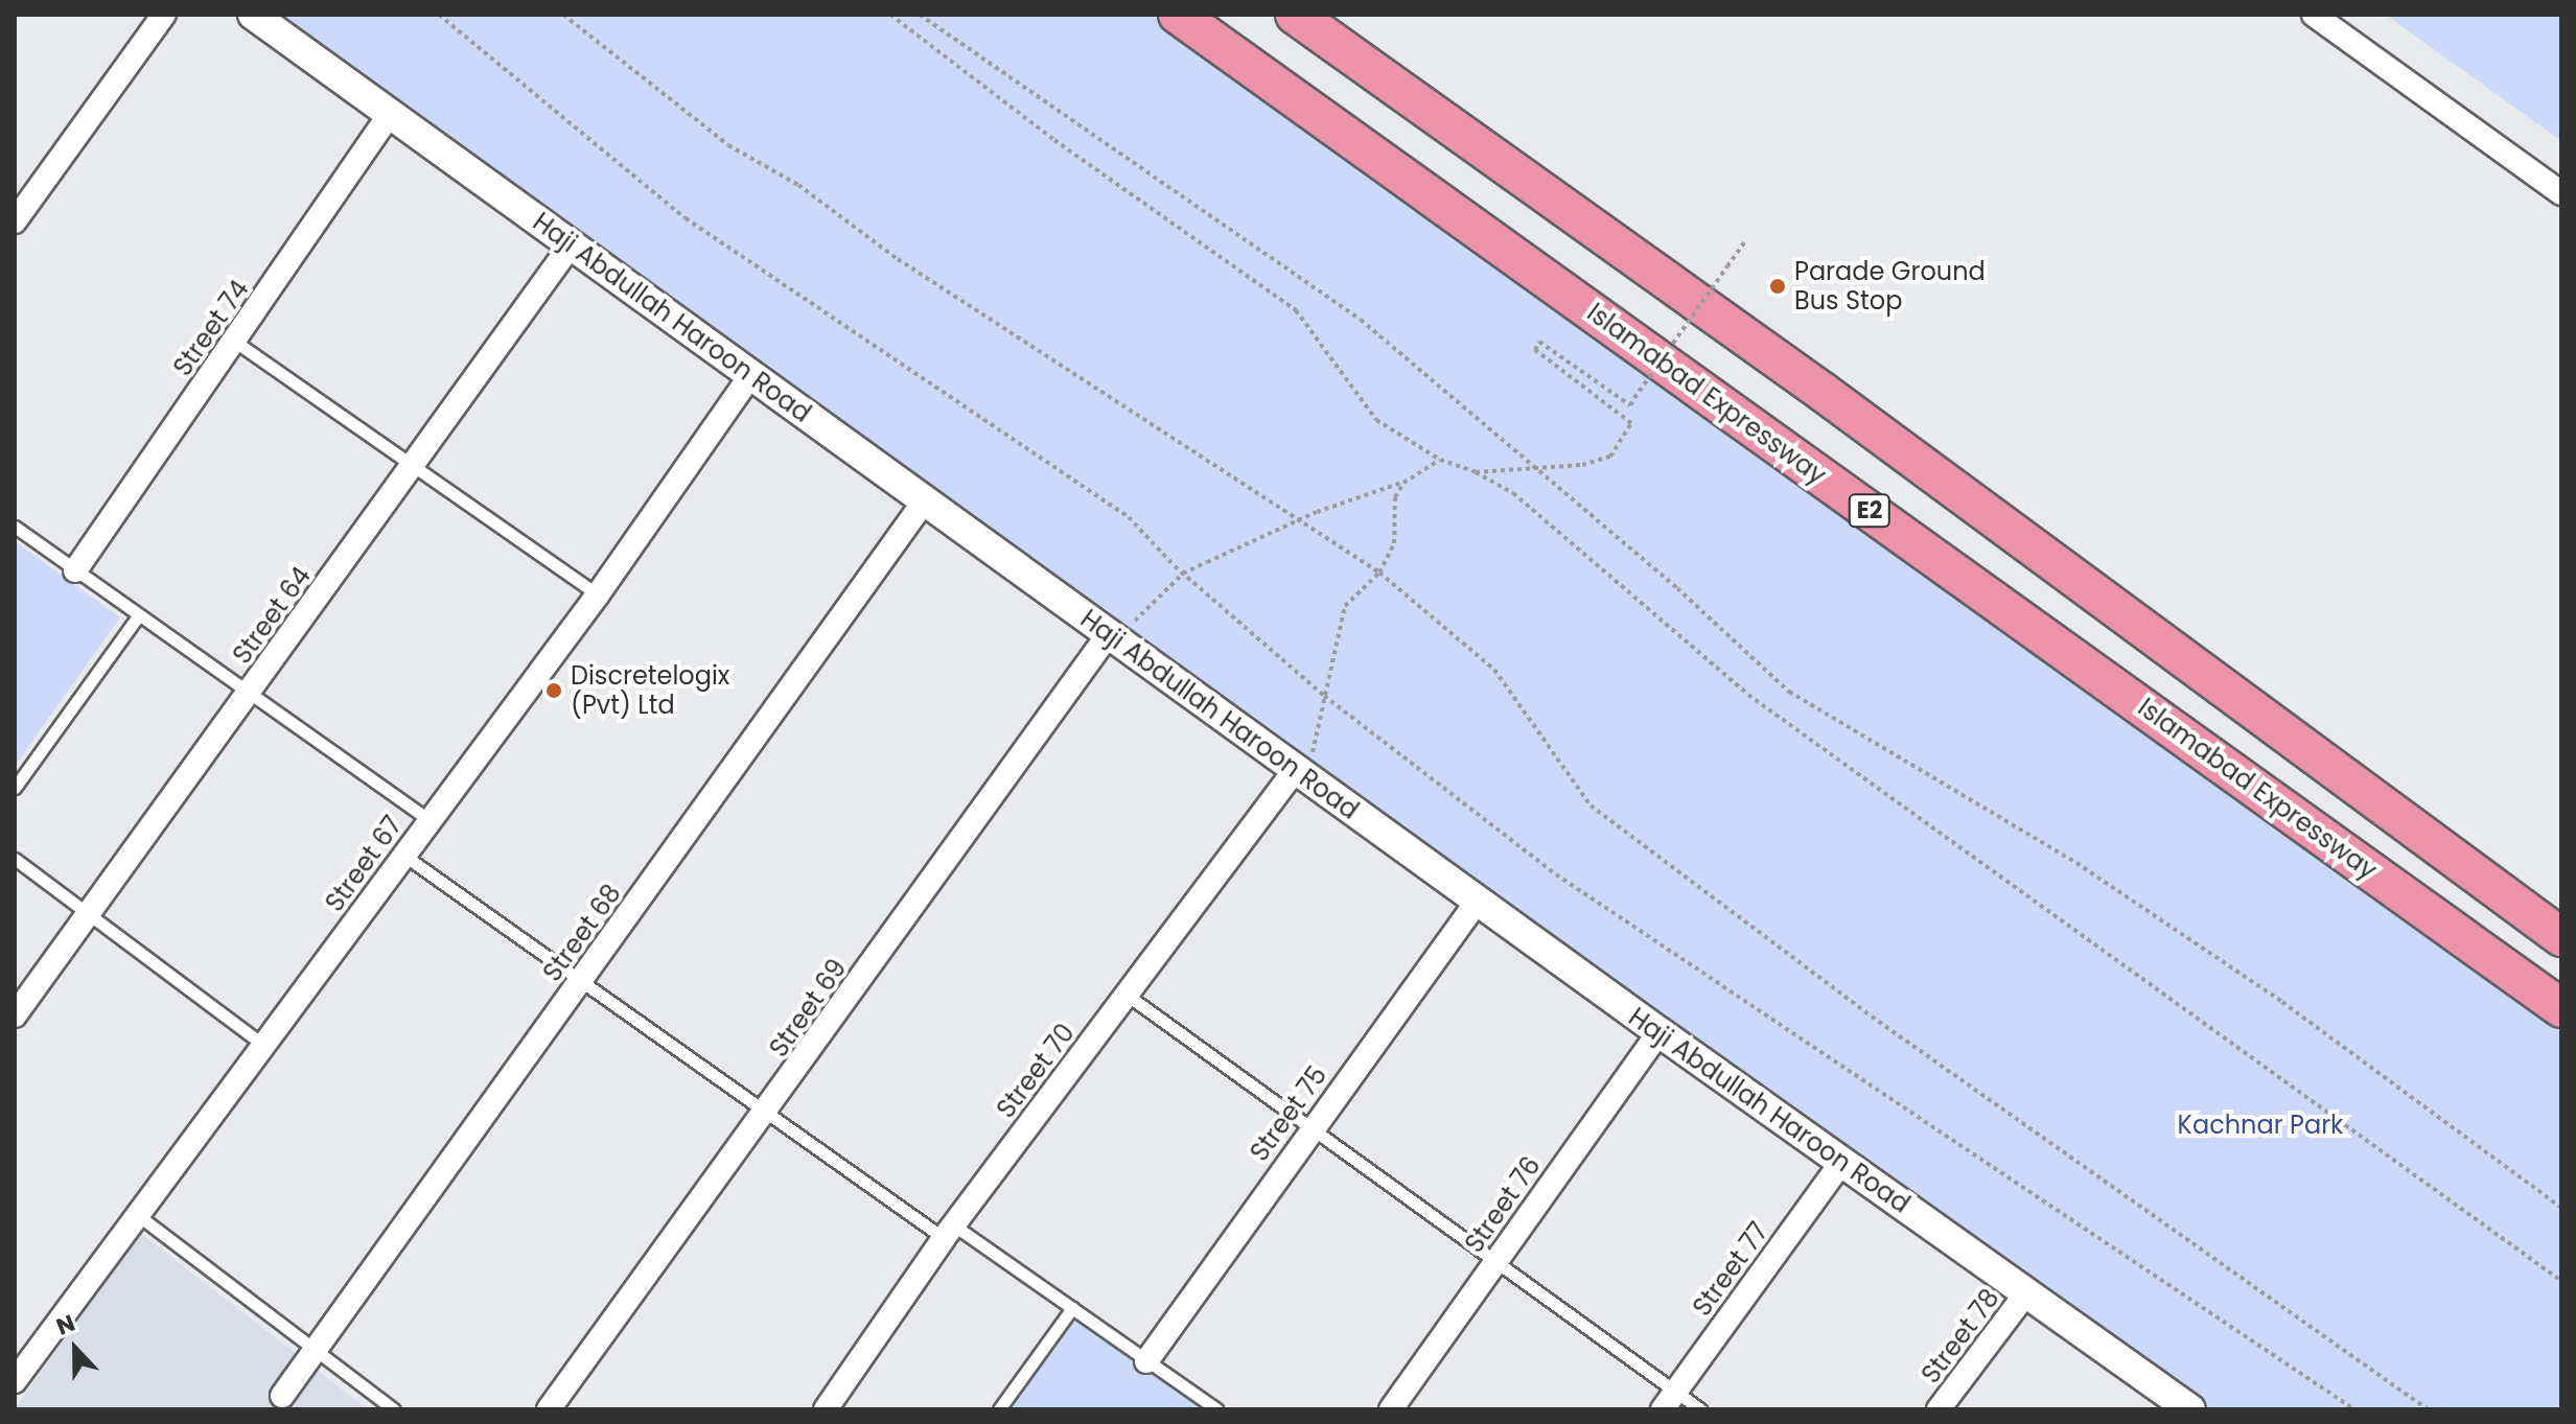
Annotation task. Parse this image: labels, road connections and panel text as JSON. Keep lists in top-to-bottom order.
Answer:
{
  "streets": {
    "highway": ["Islamabad Expressway", "E2"],
    "street": [
      "Haji Abdullah Haroon Road",
      "Street 74",
      "Street 64",
      "Street 67",
      "Street 68",
      "Street 69",
      "Street 70",
      "Street 75",
      "Street 76",
      "Street 77",
      "Street 78"
    ]
  },
  "crossings": [
    ["Haji Abdullah Haroon Road", "Street 74"],
    ["Haji Abdullah Haroon Road", "Street 64"],
    ["Haji Abdullah Haroon Road", "Street 67"],
    ["Haji Abdullah Haroon Road", "Street 68"],
    ["Haji Abdullah Haroon Road", "Street 69"],
    ["Haji Abdullah Haroon Road", "Street 70"],
    ["Haji Abdullah Haroon Road", "Street 75"],
    ["Haji Abdullah Haroon Road", "Street 76"],
    ["Haji Abdullah Haroon Road", "Street 77"],
    ["Haji Abdullah Haroon Road", "Street 78"]
  ],
  "parks": ["Kachnar Park"],
  "places": ["Parade Ground Bus Stop", "Discretelogix (Pvt) Ltd"],
  "north": "top"
}
